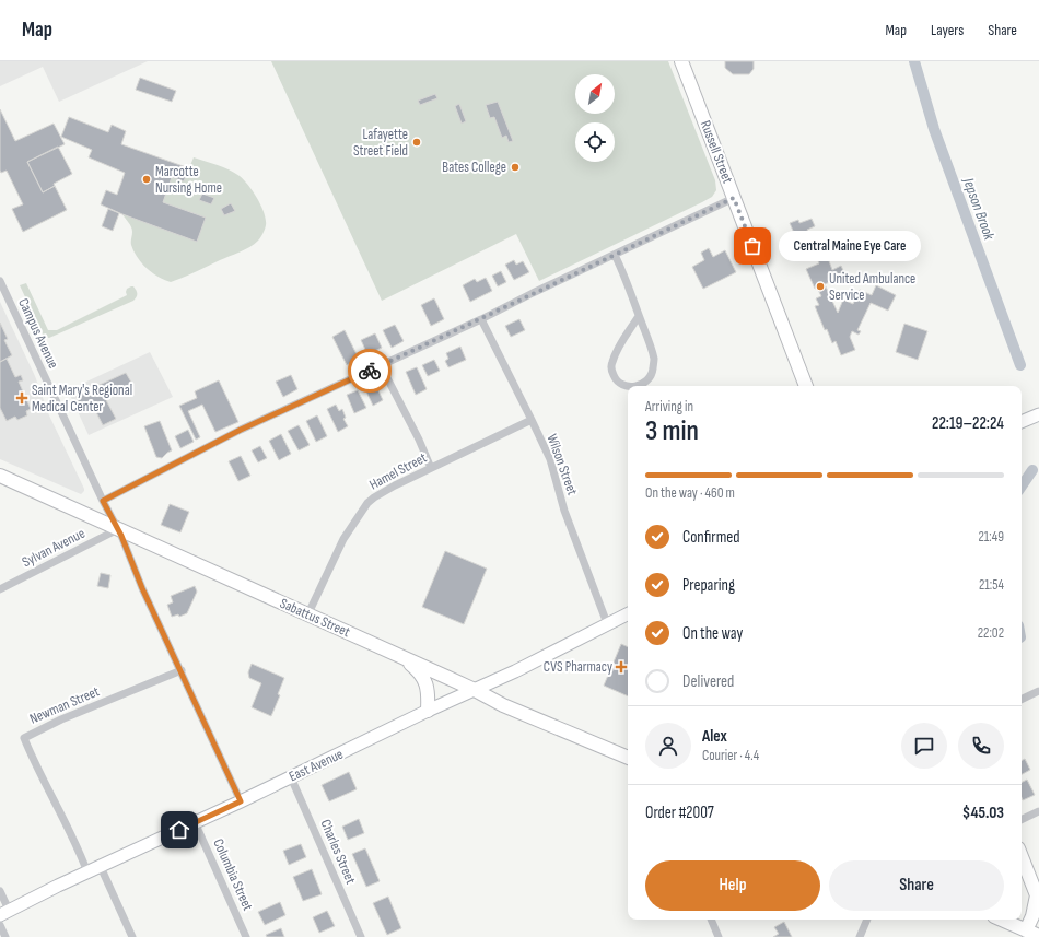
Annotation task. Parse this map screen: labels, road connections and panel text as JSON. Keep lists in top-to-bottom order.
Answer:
{
  "streets": {
    "main road": ["Russell Street", "Sabattus Street", "East Avenue"],
    "street": [
      "Campus Avenue",
      "Wilson Street",
      "Hamel Street",
      "Sylvan Avenue",
      "Newman Street",
      "Charles Street",
      "Columbia Street"
    ]
  },
  "crossings": [
    ["Campus Avenue", "Sylvan Avenue"],
    ["Campus Avenue", "Sabattus Street"],
    ["Campus Avenue", "Newman Street"],
    ["Campus Avenue", "East Avenue"],
    ["Wilson Street", "Hamel Street"],
    ["Wilson Street", "East Avenue"],
    ["Hamel Street", "Sabattus Street"],
    ["Sylvan Avenue", "Sabattus Street"],
    ["Sabattus Street", "East Avenue"],
    ["Newman Street", "East Avenue"],
    ["East Avenue", "Charles Street"],
    ["East Avenue", "Columbia Street"]
  ],
  "water": ["Jepson Brook"],
  "places": {
    "other": [
      "Lafayette Street Field",
      "Bates College",
      "Marcotte Nursing Home",
      "Central Maine Eye Care",
      "United Ambulance Service"
    ],
    "health": ["Saint Mary's Regional Medical Center", "CVS Pharmacy"]
  },
  "north": "top right",
  "page": {
    "header": "Map",
    "nav": ["Map", "Layers", "Share"],
    "bubble": "Central Maine Eye Care",
    "heading": ["3 min", "Arriving in", "22:19–22:24"],
    "panel": [
      "Alex",
      "Courier · 4.4",
      "Order #2007",
      "$45.03"
    ],
    "bar": "On the way · 460 m",
    "list": [
      ["Confirmed", "21:49"],
      ["Preparing", "21:54"],
      ["On the way", "22:02"],
      "Delivered"
    ],
    "buttons": ["Help", "Share"]
  }
}
